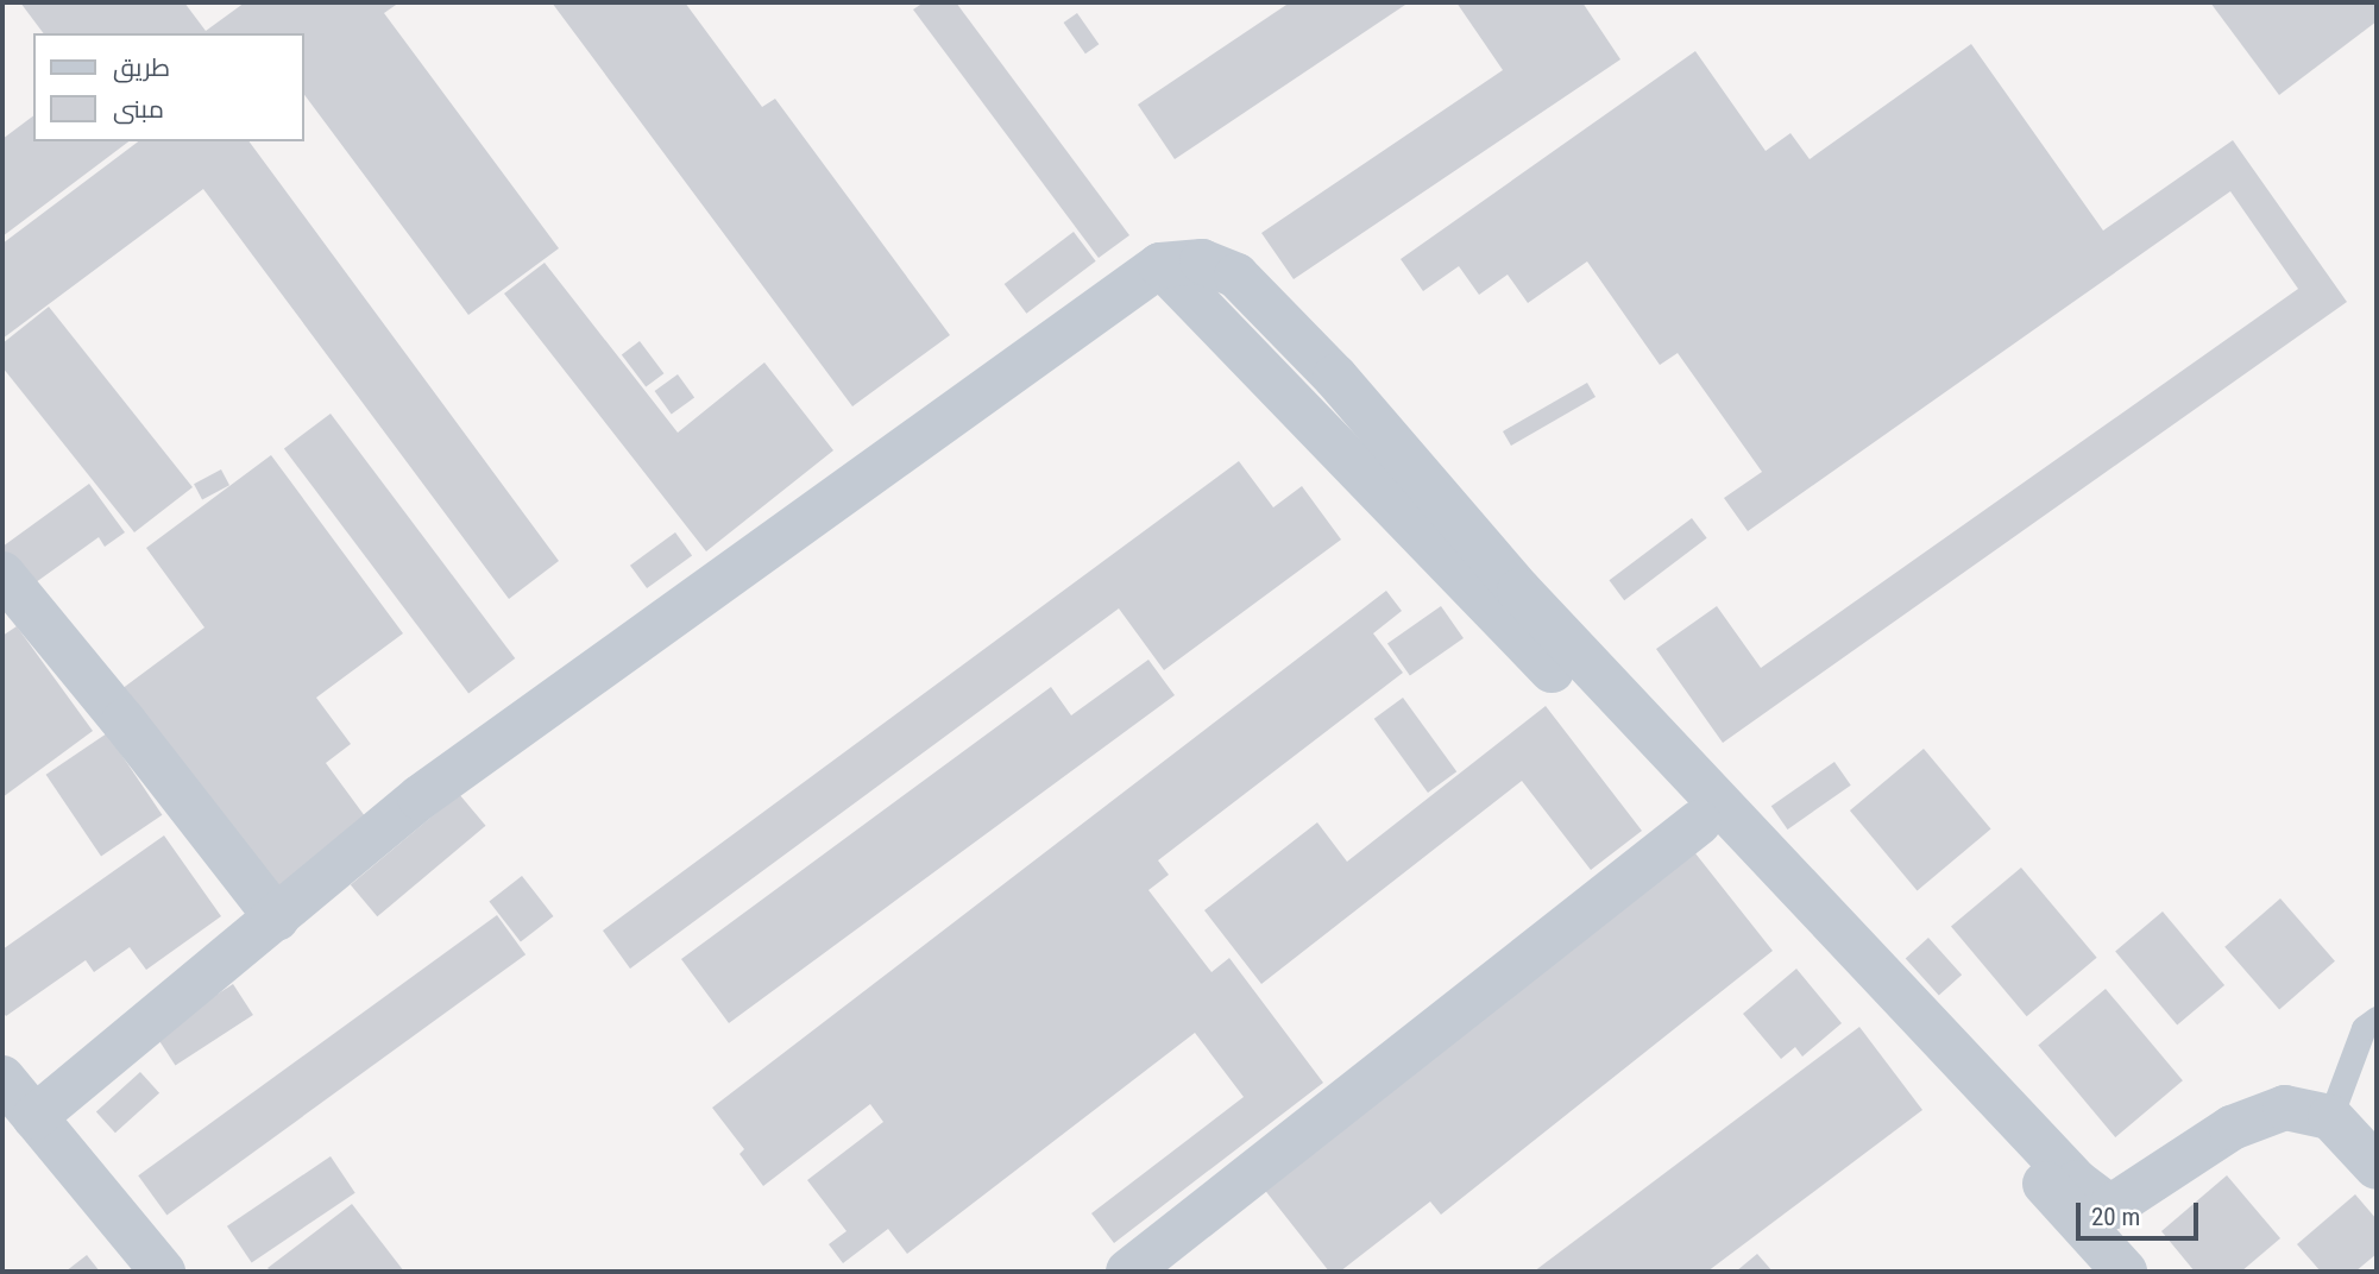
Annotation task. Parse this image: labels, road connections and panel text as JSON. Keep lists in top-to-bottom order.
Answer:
{
  "legend": ["طريق", "مبنى"],
  "scale_bar": "20 m"
}
